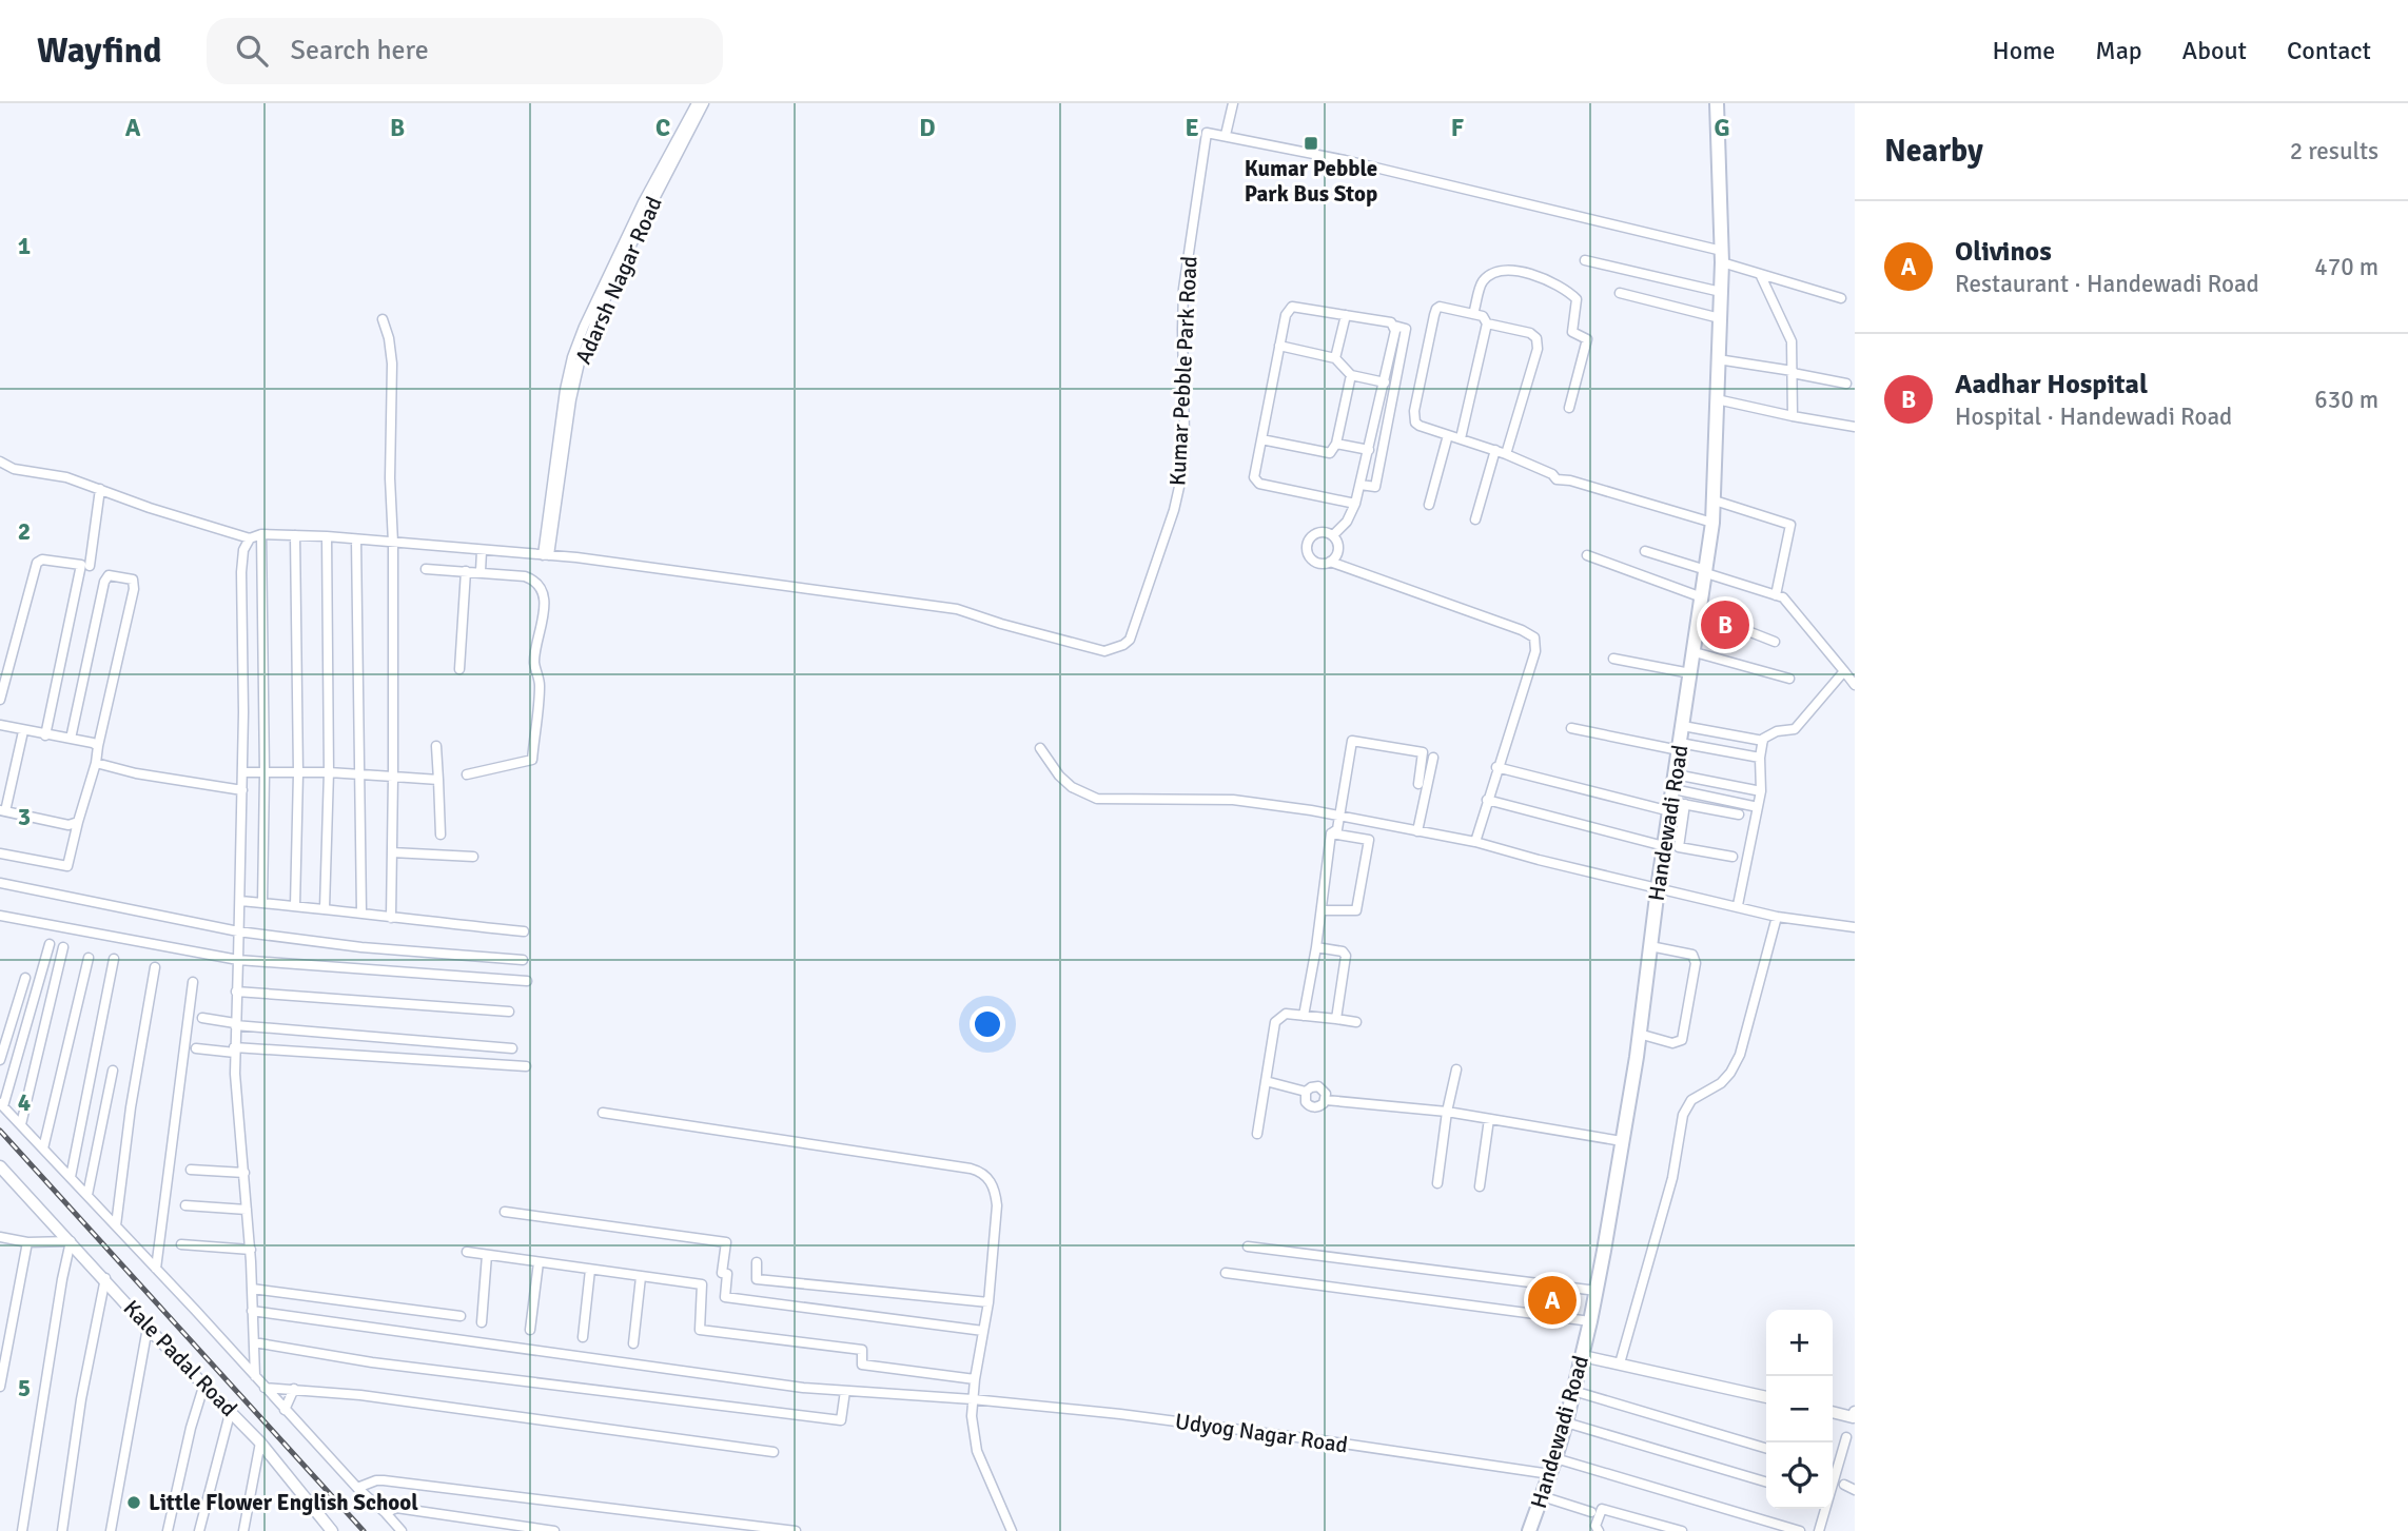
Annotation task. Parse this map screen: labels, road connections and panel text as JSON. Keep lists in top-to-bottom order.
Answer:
{
  "streets": {
    "main road": ["Handewadi Road"],
    "street": [
      "Adarsh Nagar Road",
      "Kumar Pebble Park Road",
      "Kale Padal Road",
      "Udyog Nagar Road"
    ]
  },
  "crossings": [
    ["Adarsh Nagar Road", "Kumar Pebble Park Road"],
    ["Handewadi Road", "Udyog Nagar Road"]
  ],
  "places": {
    "transit": ["Kumar Pebble Park Bus Stop"],
    "other": ["Little Flower English School"]
  },
  "page": {
    "header": "Wayfind",
    "search": "Search here",
    "nav": [
      "Home",
      "Map",
      "About",
      "Contact"
    ],
    "heading": ["Nearby", "2 results"],
    "list": [
      {
        "mark": "A",
        "name": "Olivinos",
        "note": "Restaurant · Handewadi Road",
        "value": "470 m"
      },
      {
        "mark": "B",
        "name": "Aadhar Hospital",
        "note": "Hospital · Handewadi Road",
        "value": "630 m"
      }
    ],
    "pins": ["B", "A"],
    "map_buttons": ["+", "−"]
  },
  "grid": {
    "columns": [
      "A",
      "B",
      "C",
      "D",
      "E",
      "F",
      "G"
    ],
    "rows": [
      "1",
      "2",
      "3",
      "4",
      "5"
    ]
  }
}
